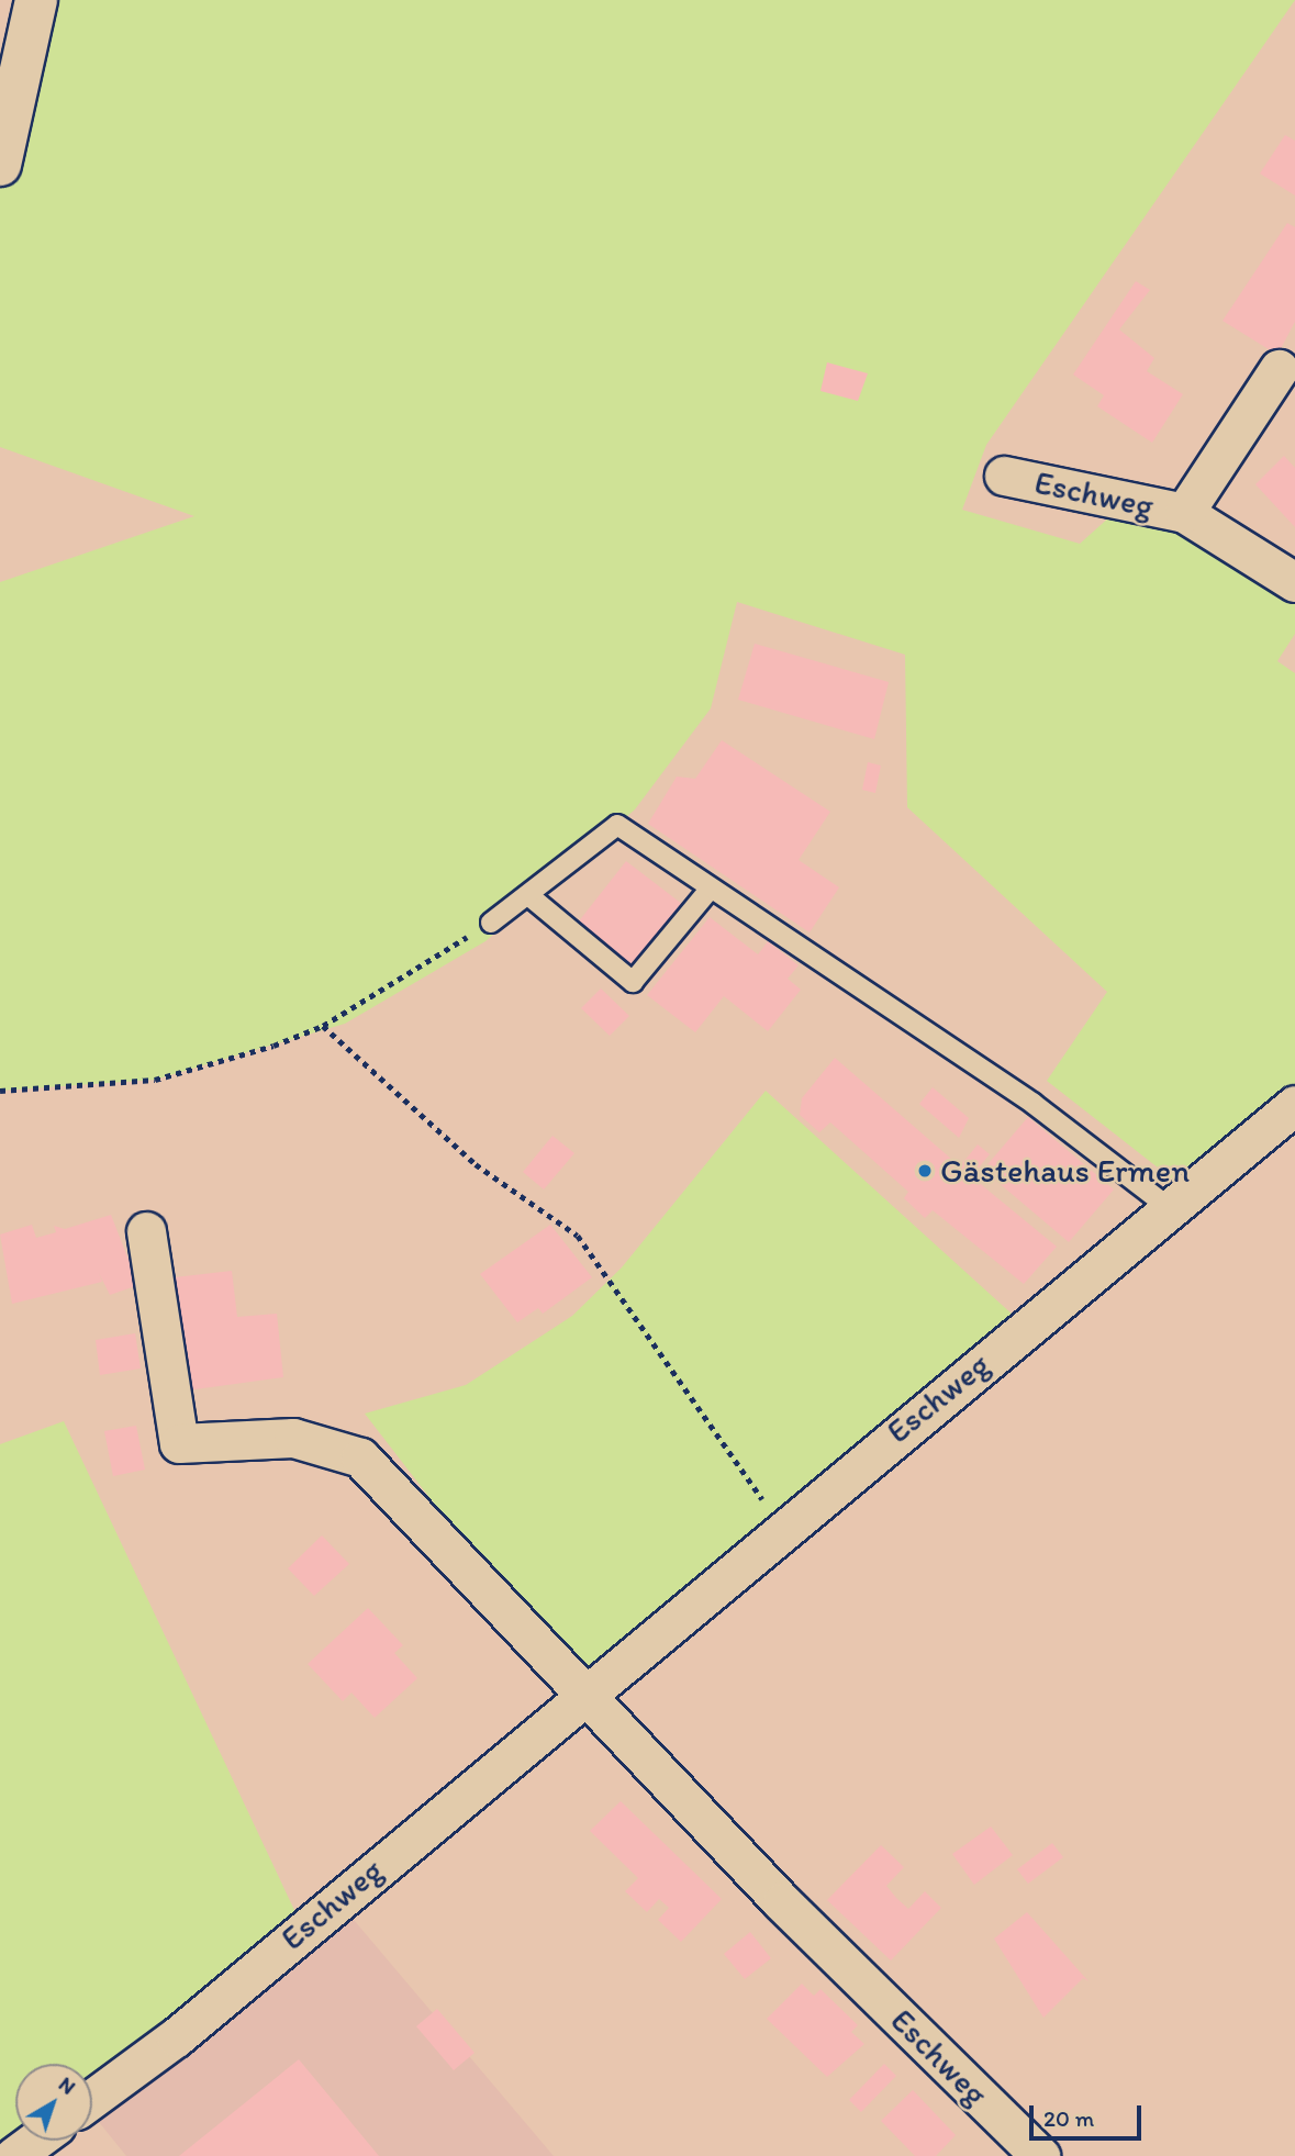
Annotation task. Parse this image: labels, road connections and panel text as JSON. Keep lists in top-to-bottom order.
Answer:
{
  "streets": {
    "street": ["Eschweg"]
  },
  "places": ["Gästehaus Ermen"],
  "scale_bar": "20 m",
  "north": "top right"
}
